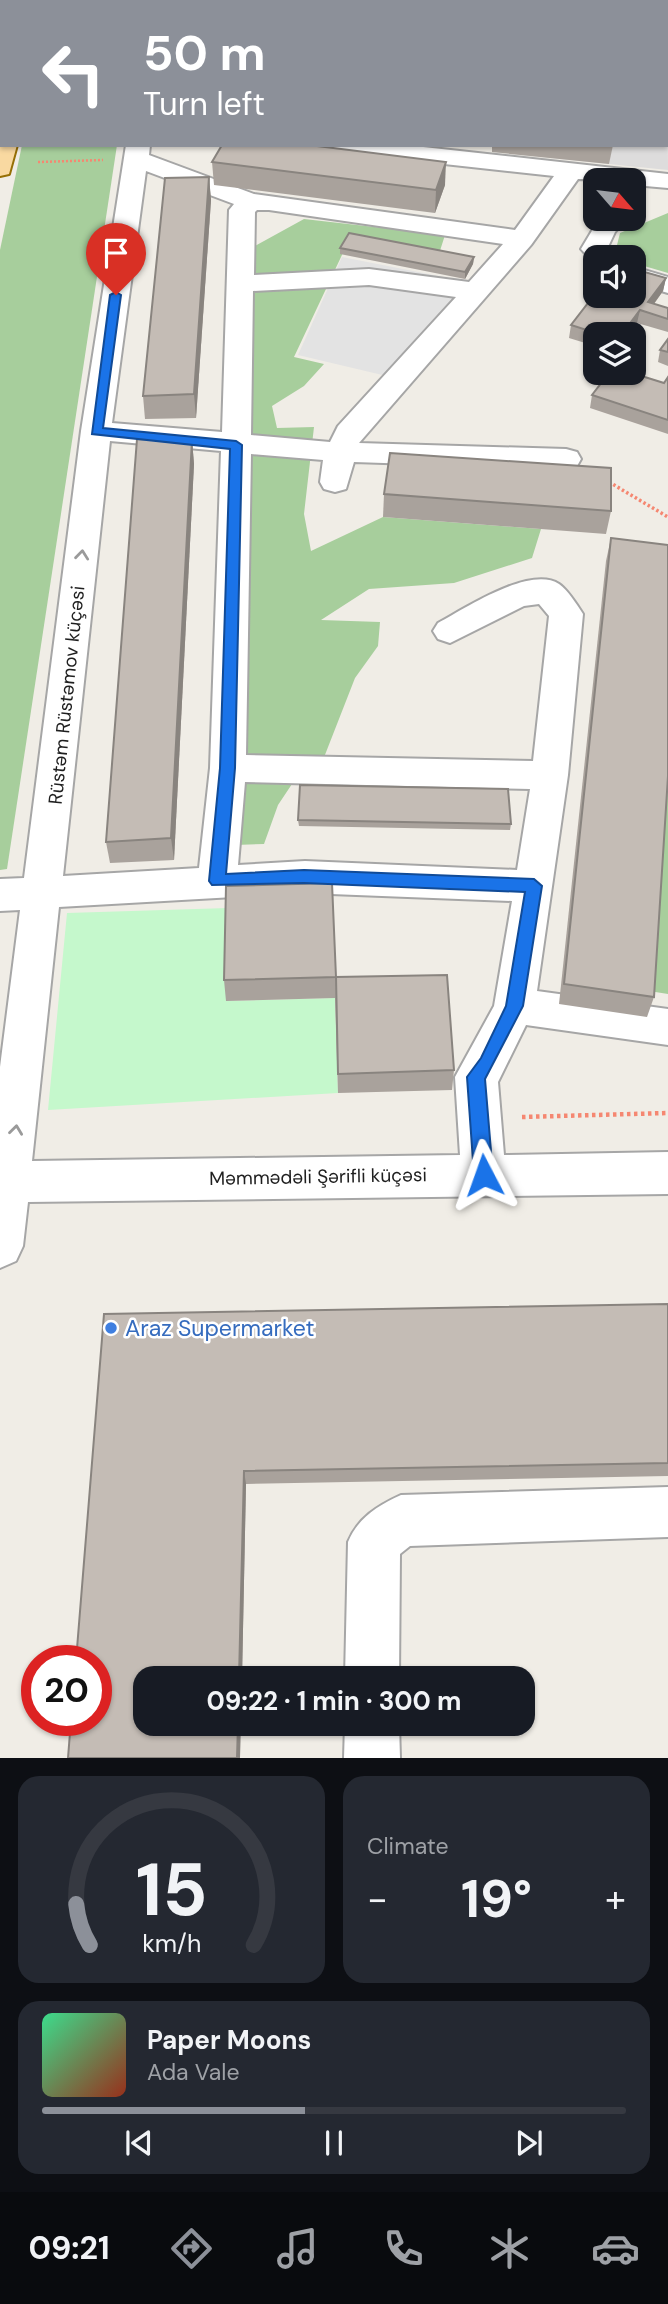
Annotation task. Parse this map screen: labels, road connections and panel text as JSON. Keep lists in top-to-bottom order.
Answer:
{
  "streets": {
    "street": ["Rüstəm Rüstəmov küçəsi", "Məmmədəli Şərifli küçəsi"]
  },
  "crossings": [
    ["Rüstəm Rüstəmov küçəsi", "Məmmədəli Şərifli küçəsi"]
  ],
  "places": ["Araz Supermarket"],
  "north": "bottom right",
  "page": {
    "turn": ["50 m", "Turn left"],
    "limit": "20",
    "trip": "09:22 · 1 min · 300 m",
    "tile": "Climate",
    "heat": ["−", "19°", "+"],
    "song": ["Paper Moons", "Ada Vale"],
    "tabs": "09:21",
    "gauge": ["15", "km/h"]
  }
}
